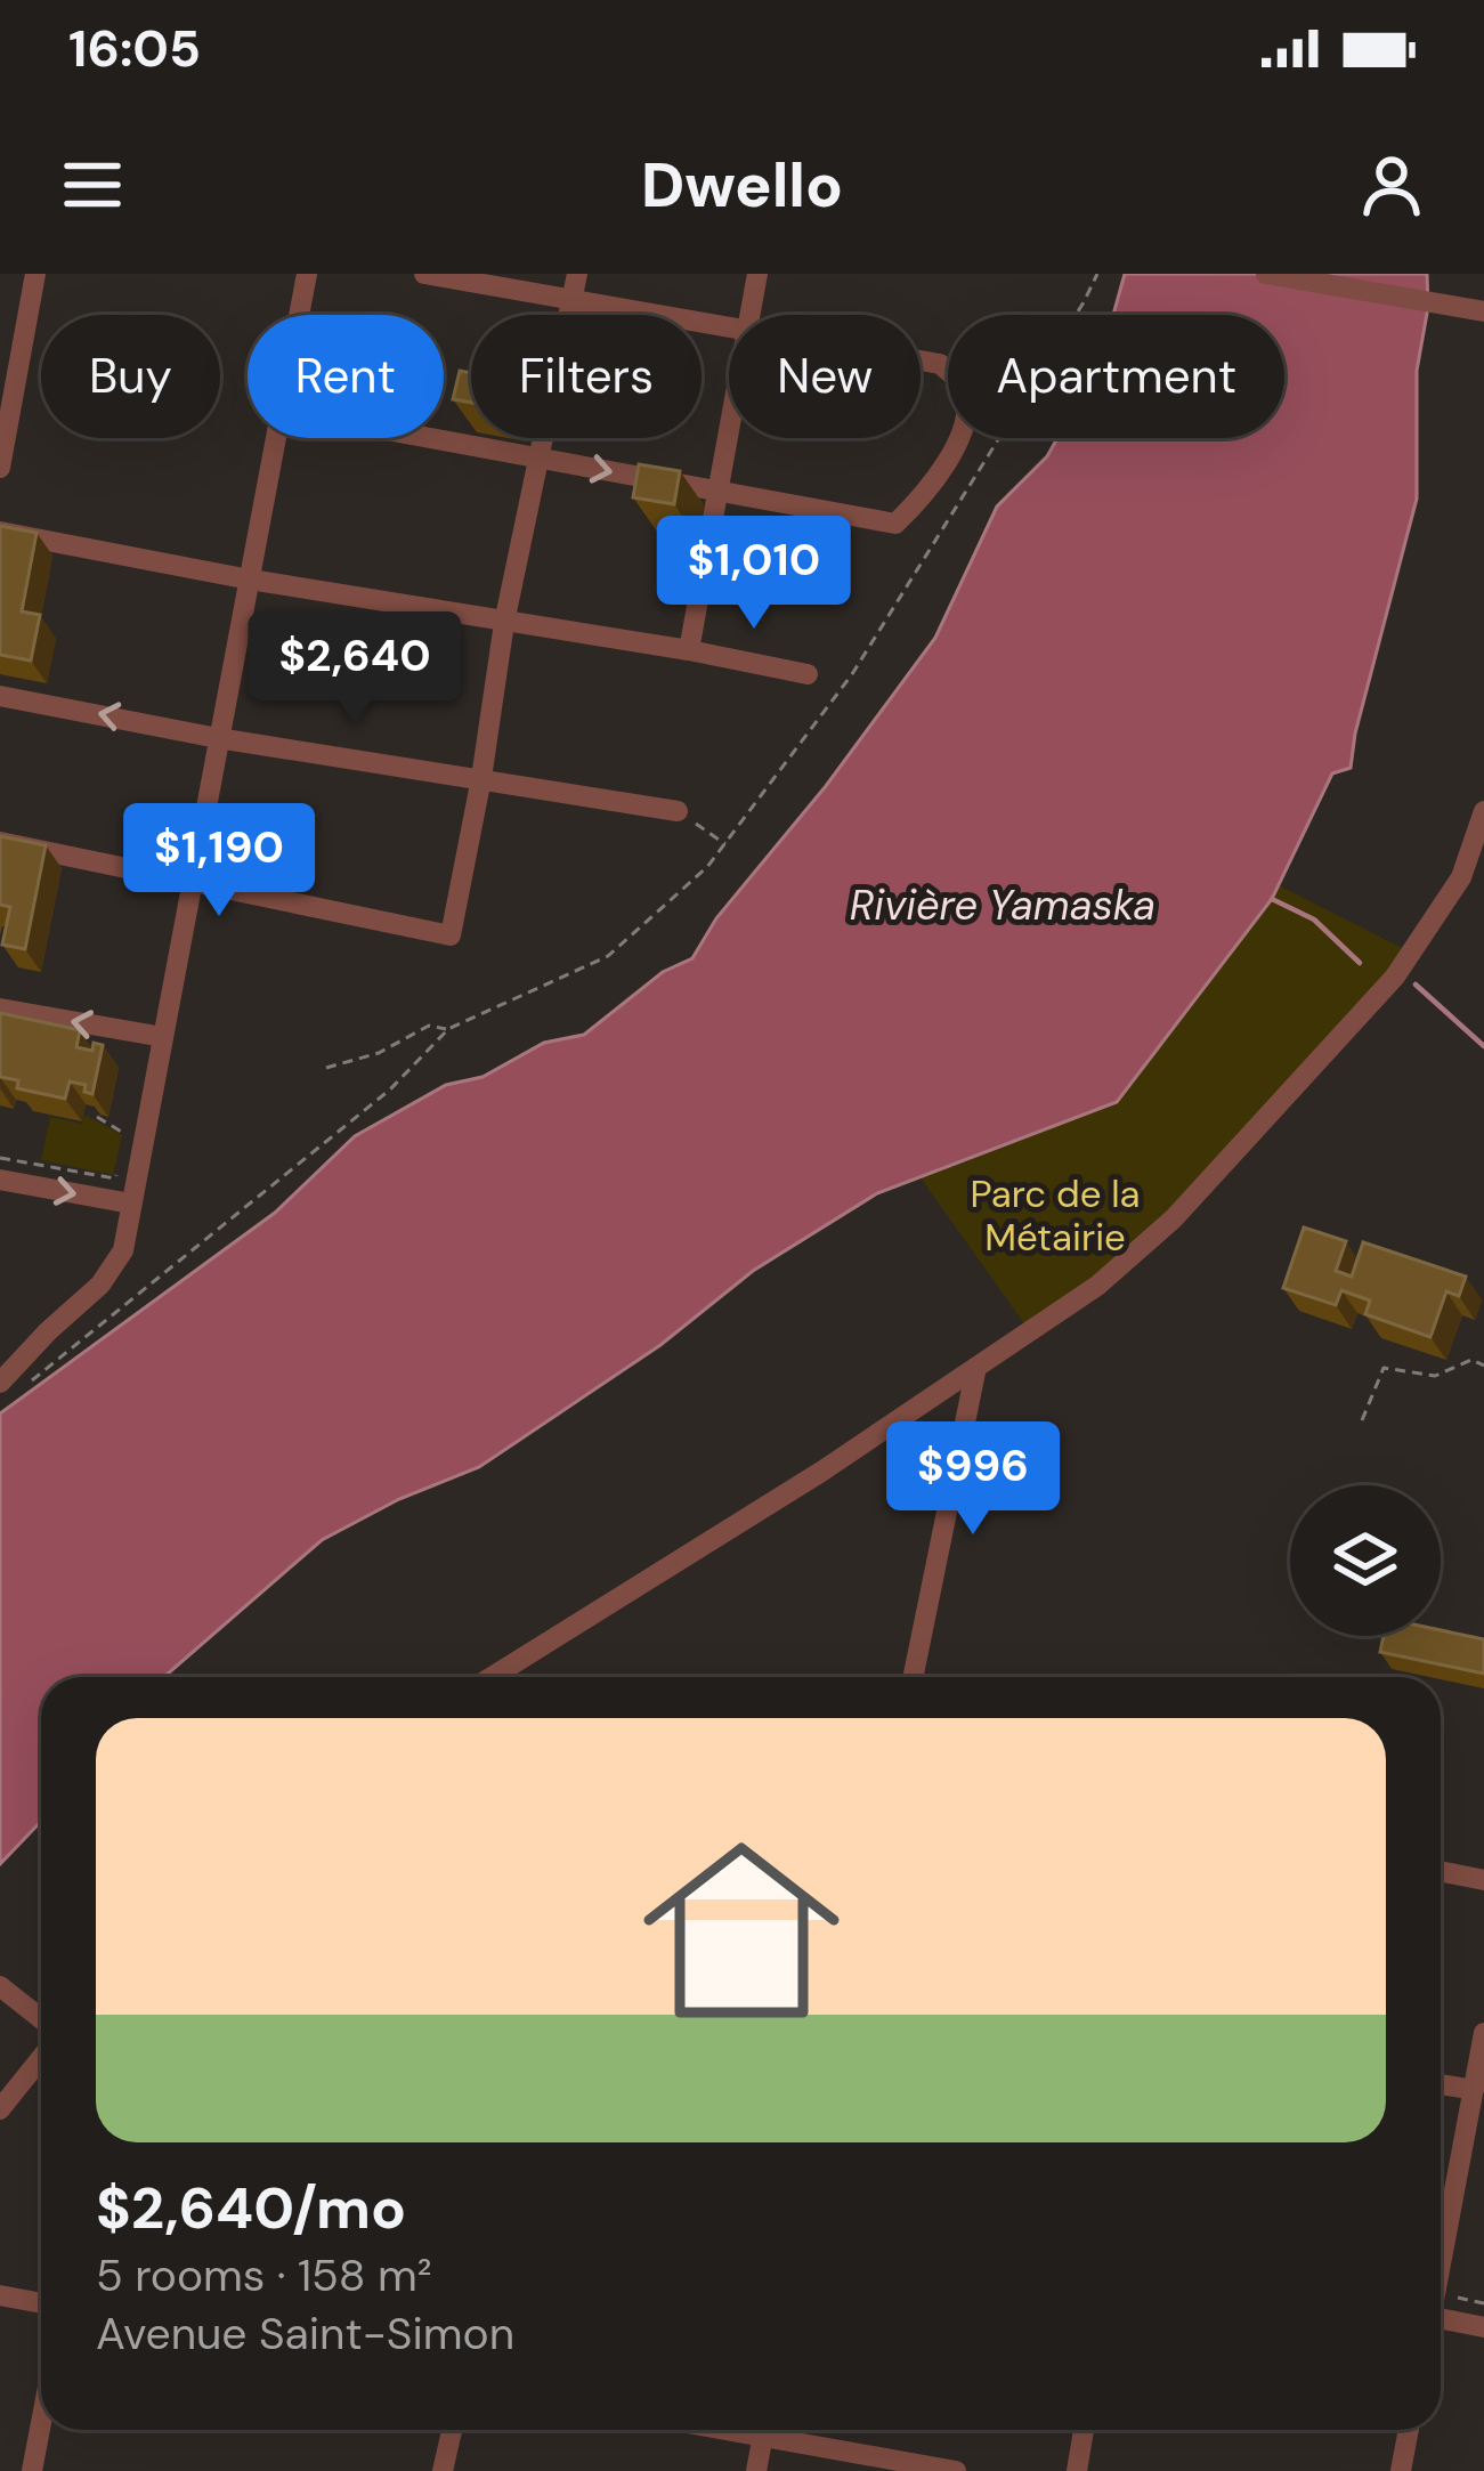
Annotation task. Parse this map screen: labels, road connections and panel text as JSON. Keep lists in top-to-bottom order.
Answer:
{
  "water": ["Rivière Yamaska"],
  "parks": ["Parc de la Métairie"],
  "page": {
    "status": "16:05",
    "header": "Dwello",
    "chip": [
      "Buy",
      "Rent",
      "Filters",
      "New",
      "Apartment"
    ],
    "price": [
      "$1,010",
      "$2,640",
      "$1,190",
      "$996"
    ],
    "list": [
      {
        "name": "$2,640/mo",
        "note": "5 rooms · 158 m² · Avenue Saint-Simon"
      }
    ]
  }
}
